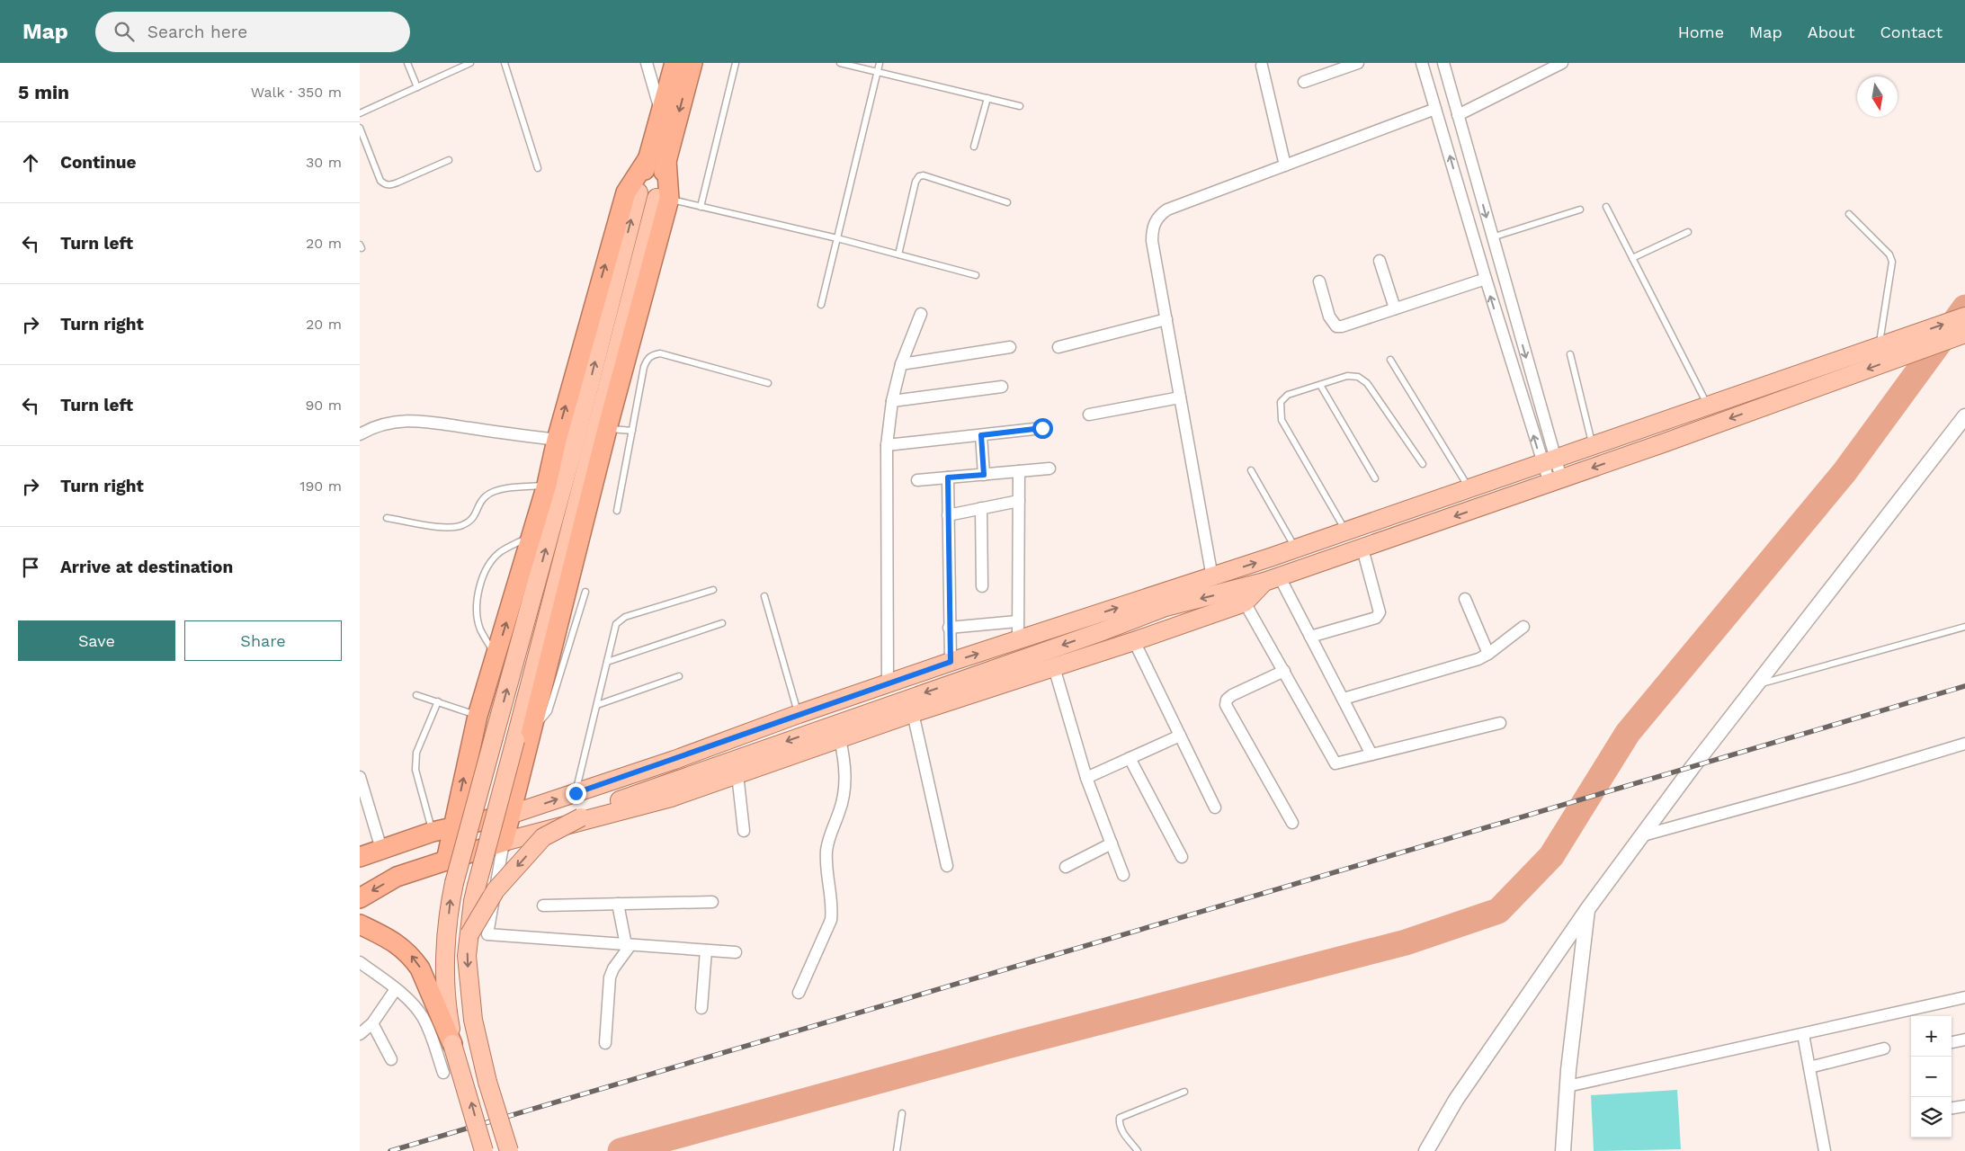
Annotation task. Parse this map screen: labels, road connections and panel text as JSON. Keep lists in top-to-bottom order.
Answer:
{
  "north": "bottom",
  "page": {
    "header": "Map",
    "search": "Search here",
    "nav": [
      "Home",
      "Map",
      "About",
      "Contact"
    ],
    "heading": ["5 min", "Walk · 350 m"],
    "list": [
      ["Continue", "30 m"],
      ["Turn left", "20 m"],
      ["Turn right", "20 m"],
      ["Turn left", "90 m"],
      ["Turn right", "190 m"],
      "Arrive at destination"
    ],
    "buttons": ["Save", "Share"],
    "map_buttons": ["+", "−"]
  }
}
